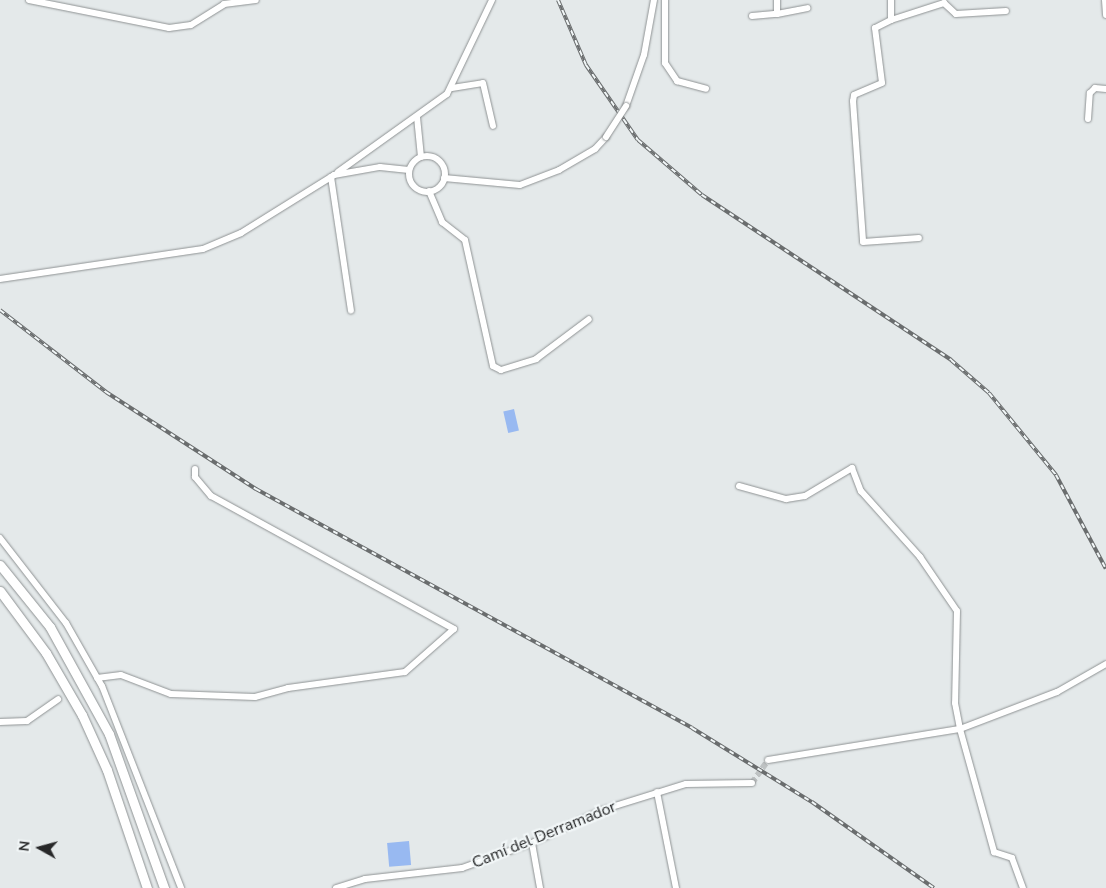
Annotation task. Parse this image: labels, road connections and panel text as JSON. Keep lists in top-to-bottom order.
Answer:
{
  "streets": {
    "street": ["Camí del Derramador"]
  },
  "north": "left"
}
